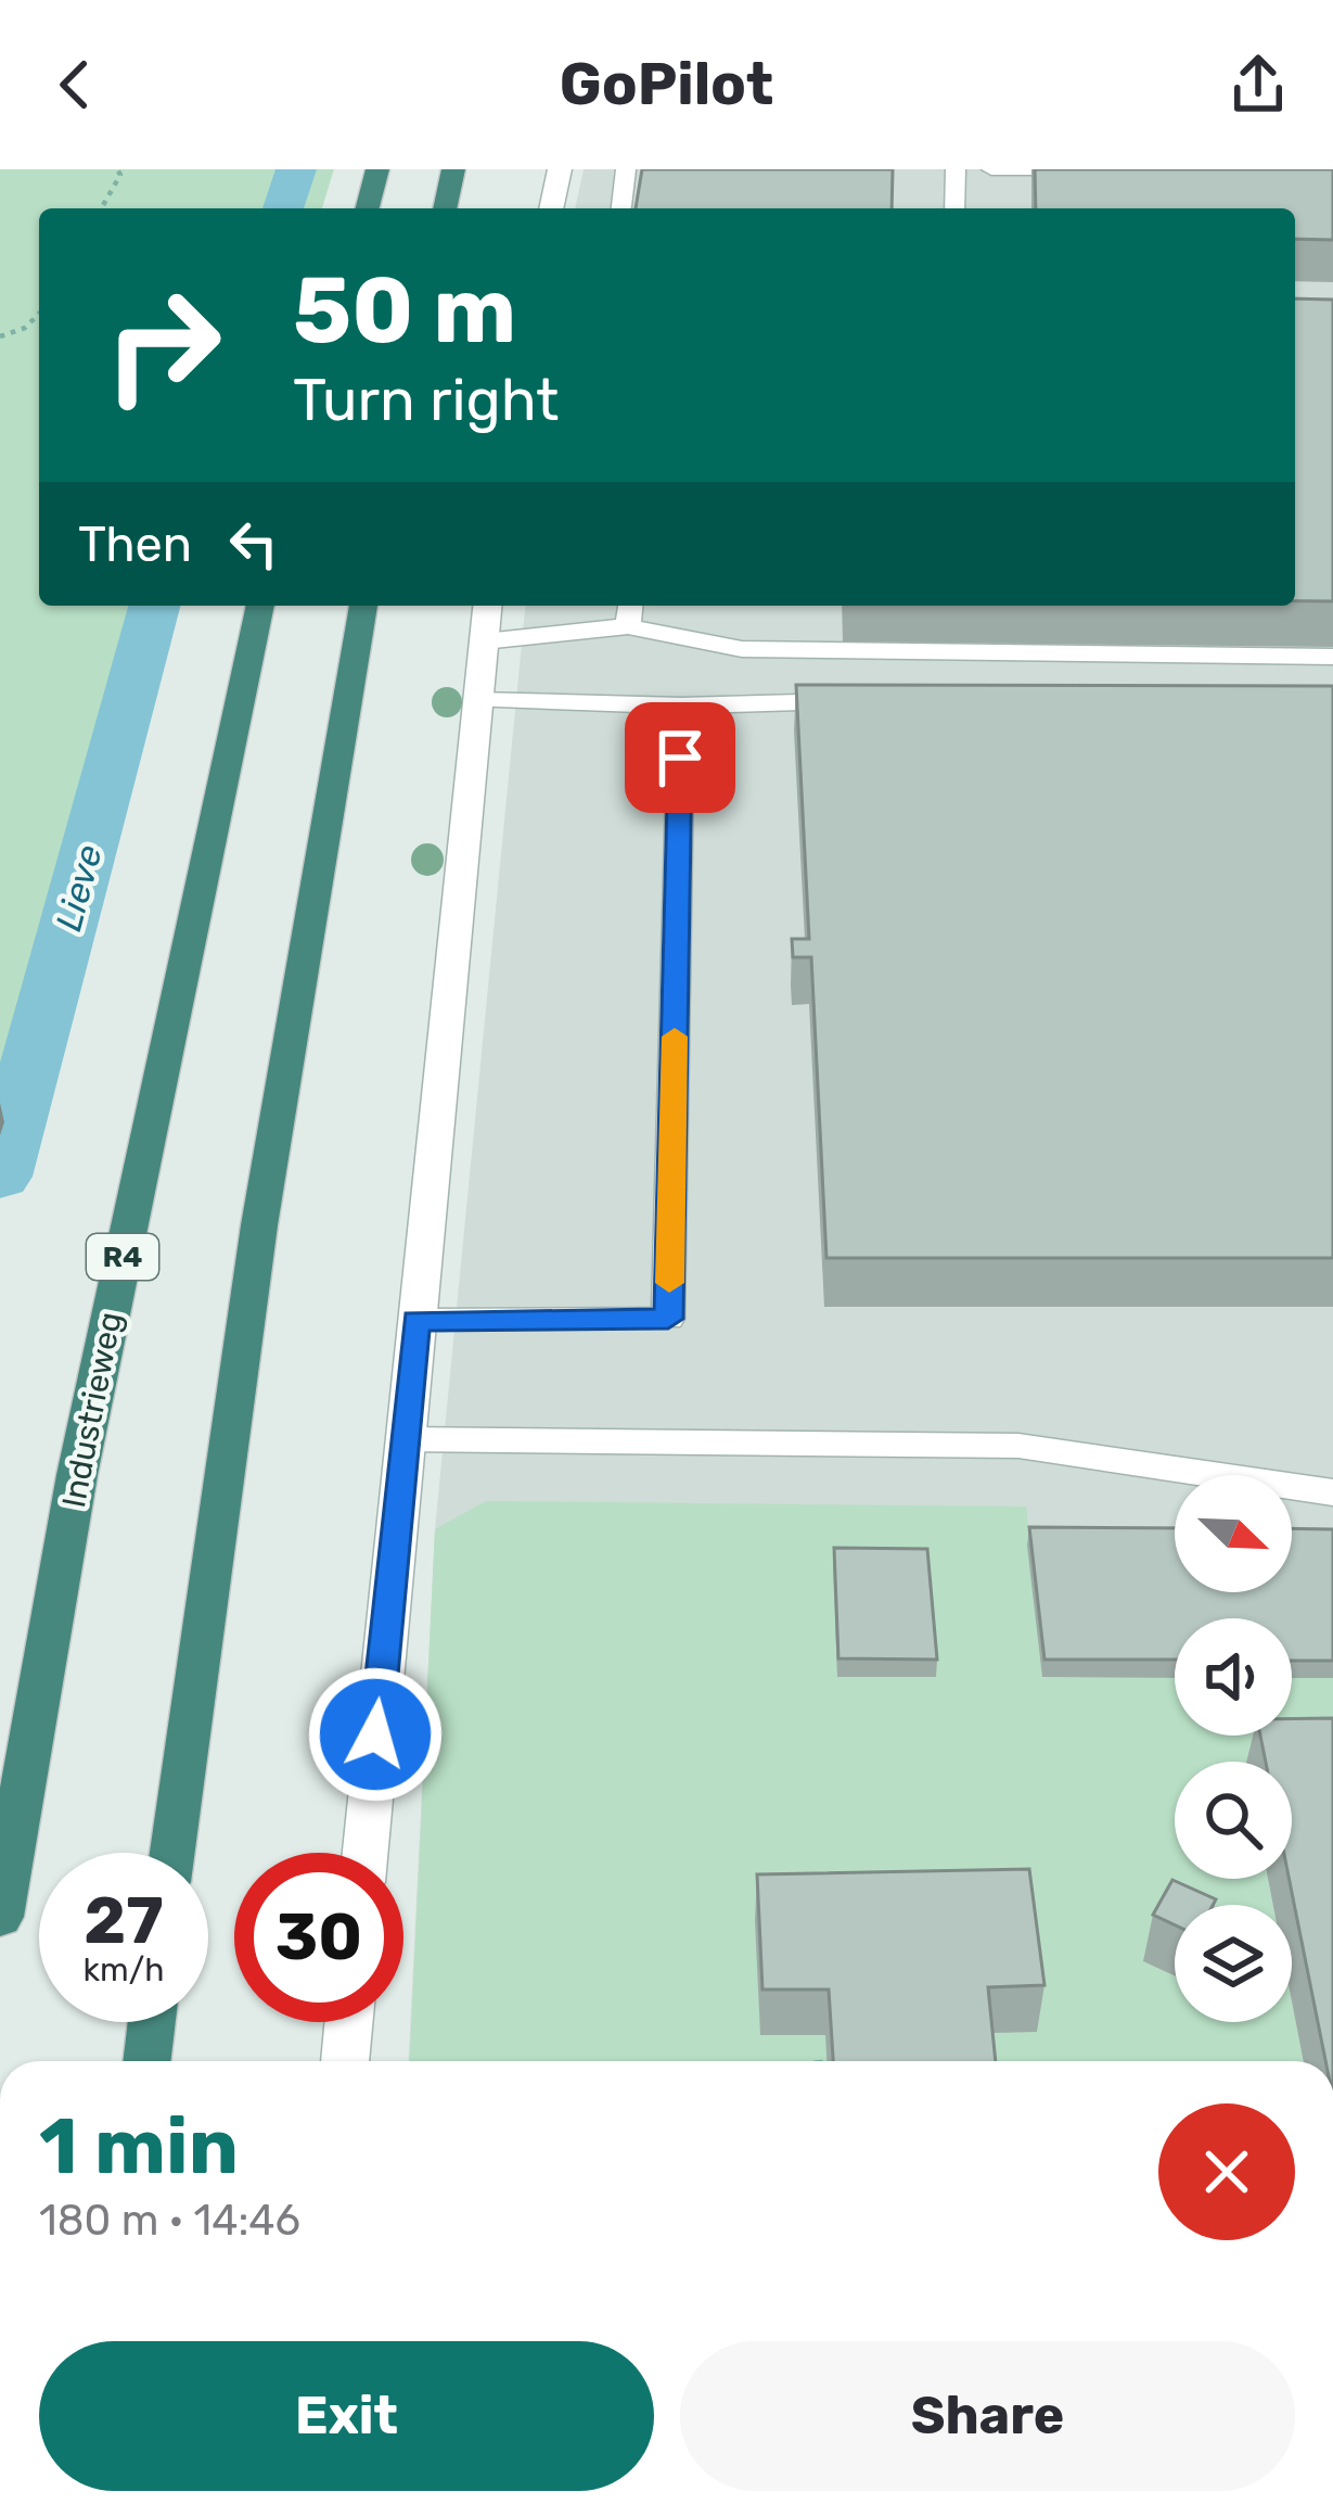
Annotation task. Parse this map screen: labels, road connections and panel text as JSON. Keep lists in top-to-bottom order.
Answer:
{
  "streets": {
    "highway": ["R4", "Industrieweg"]
  },
  "water": ["Lieve"],
  "north": "bottom right",
  "page": {
    "header": "GoPilot",
    "turn": ["50 m", "Turn right"],
    "then": "Then",
    "speed": "27 km/h",
    "limit": "30",
    "heading": ["1 min", "180 m · 14:46"],
    "buttons": ["Exit", "Share"]
  }
}
